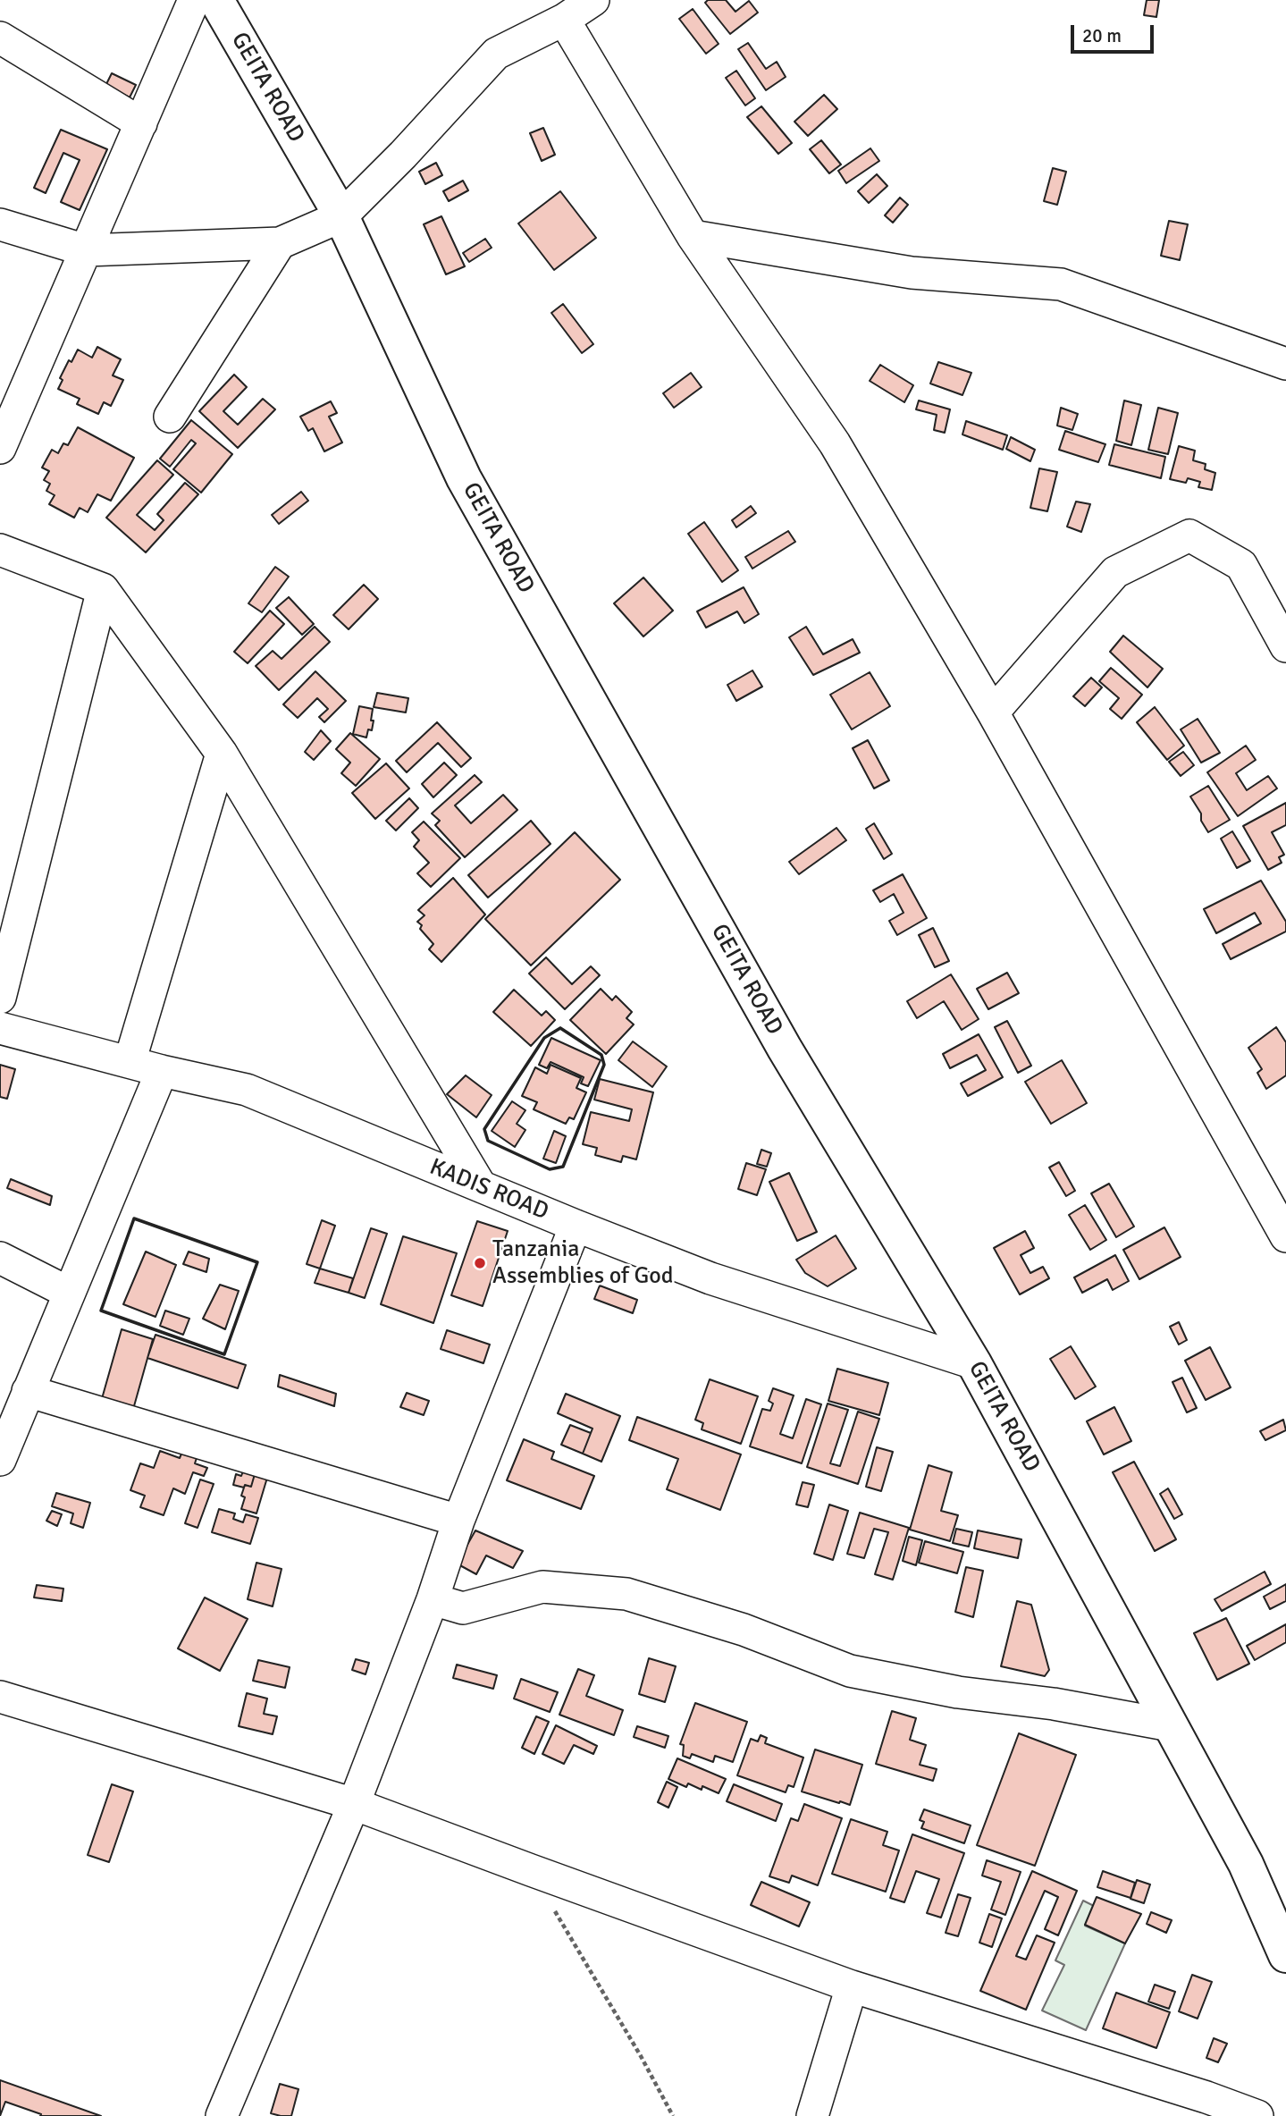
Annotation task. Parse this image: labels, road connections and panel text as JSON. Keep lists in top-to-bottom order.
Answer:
{
  "streets": {
    "main road": ["GEITA ROAD"],
    "street": ["KADIS ROAD"]
  },
  "crossings": [
    ["GEITA ROAD", "KADIS ROAD"]
  ],
  "places": ["Tanzania Assemblies of God"],
  "scale_bar": "20 m"
}
